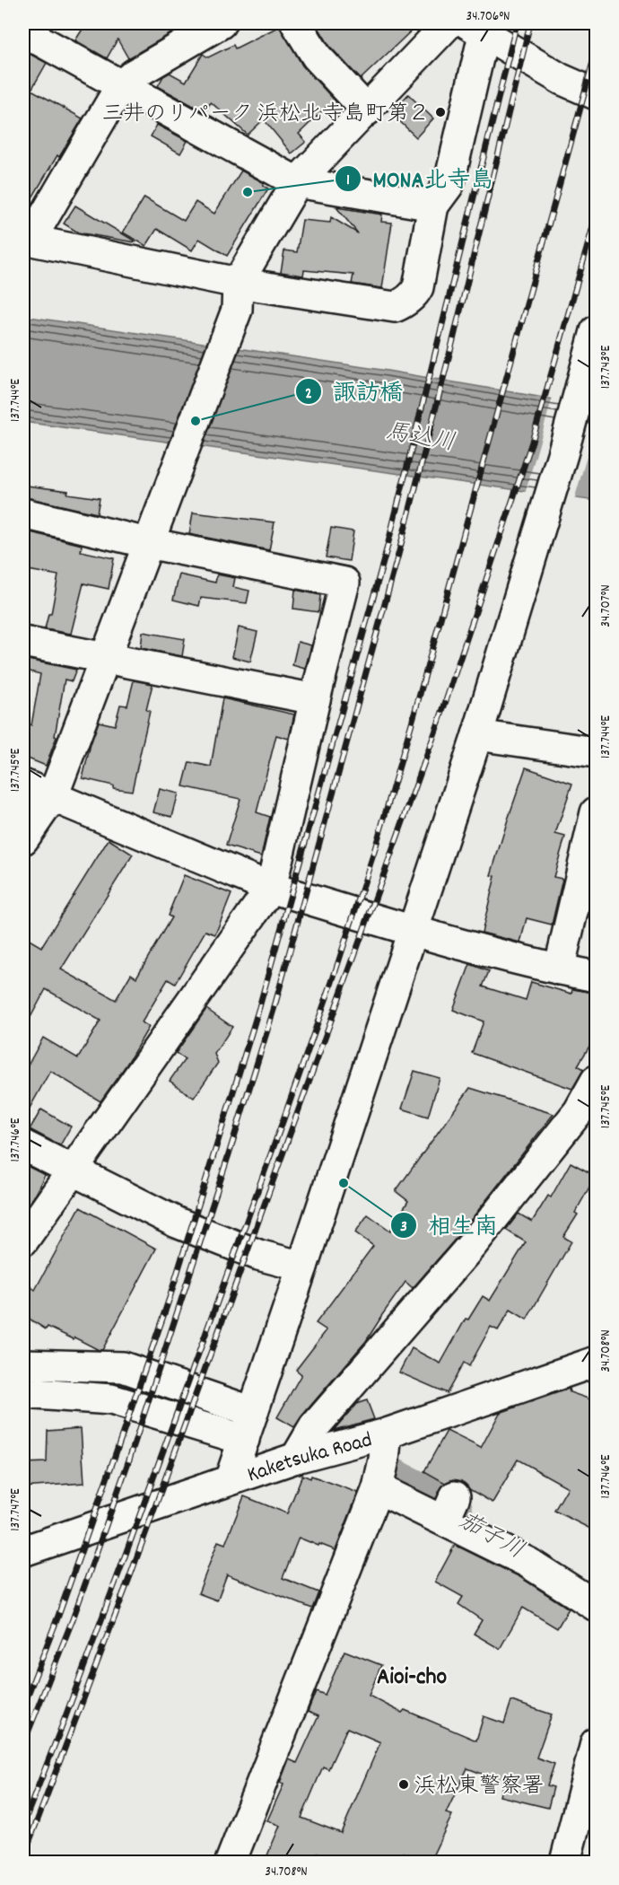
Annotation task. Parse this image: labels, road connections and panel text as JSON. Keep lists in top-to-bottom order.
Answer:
{
  "streets": {
    "main road": ["Kaketsuka Road"]
  },
  "districts": ["Aioi-cho"],
  "water": ["馬込川", "茄子川"],
  "places": [
    "三井のリパーク 浜松北寺島町第２",
    "MONA北寺島",
    "諏訪橋",
    "相生南",
    "浜松東警察署"
  ],
  "coordinates": [
    "34.706°N",
    "137.743°E",
    "137.744°E",
    "34.707°N",
    "137.745°E",
    "137.746°E",
    "34.708°N",
    "137.747°E"
  ]
}
